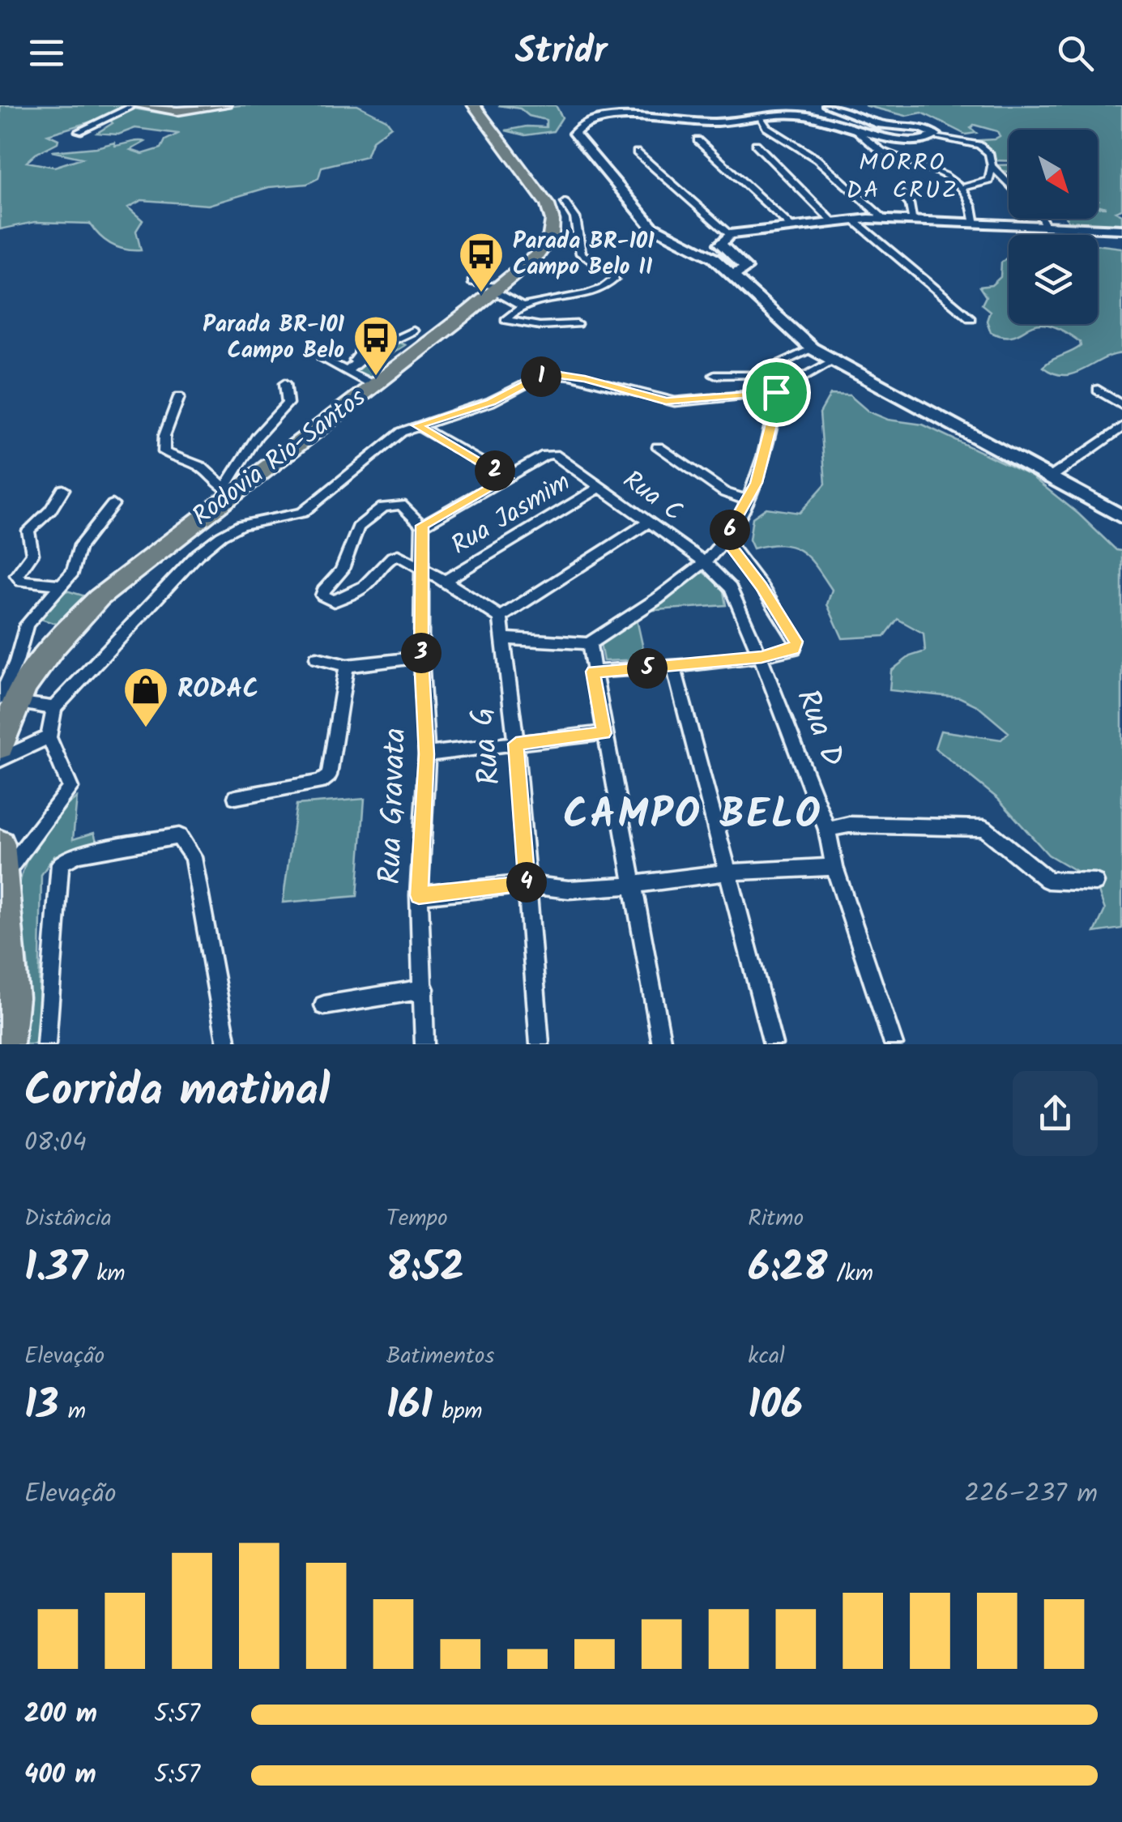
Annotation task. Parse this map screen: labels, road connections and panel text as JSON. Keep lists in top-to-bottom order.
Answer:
{
  "streets": {
    "highway": ["Rodovia Rio-Santos"],
    "street": [
      "Rua C",
      "Rua Jasmim",
      "Rua D",
      "Rua G",
      "Rua Gravata"
    ]
  },
  "crossings": [
    ["Rua C", "Rua Jasmim"],
    ["Rua C", "Rua D"]
  ],
  "districts": ["MORRO DA CRUZ", "CAMPO BELO"],
  "places": {
    "bus stop": ["Parada BR-101 Campo Belo II", "Parada BR-101 Campo Belo"],
    "shop": ["RODAC"]
  },
  "north": "bottom right",
  "page": {
    "header": "Stridr",
    "pins": [
      "1",
      "2",
      "6",
      "3",
      "5",
      "4"
    ],
    "heading": ["Corrida matinal", "08:04"],
    "stats": [
      ["Distância", "1.37 km"],
      ["Tempo", "8:52"],
      ["Ritmo", "6:28 /km"],
      ["Elevação", "13 m"],
      ["Batimentos", "161 bpm"],
      ["kcal", "106"]
    ],
    "chart": ["Elevação", "226–237 m"],
    "list": [
      {
        "name": "200 m",
        "note": "5:57"
      },
      {
        "name": "400 m",
        "note": "5:57"
      }
    ]
  }
}
